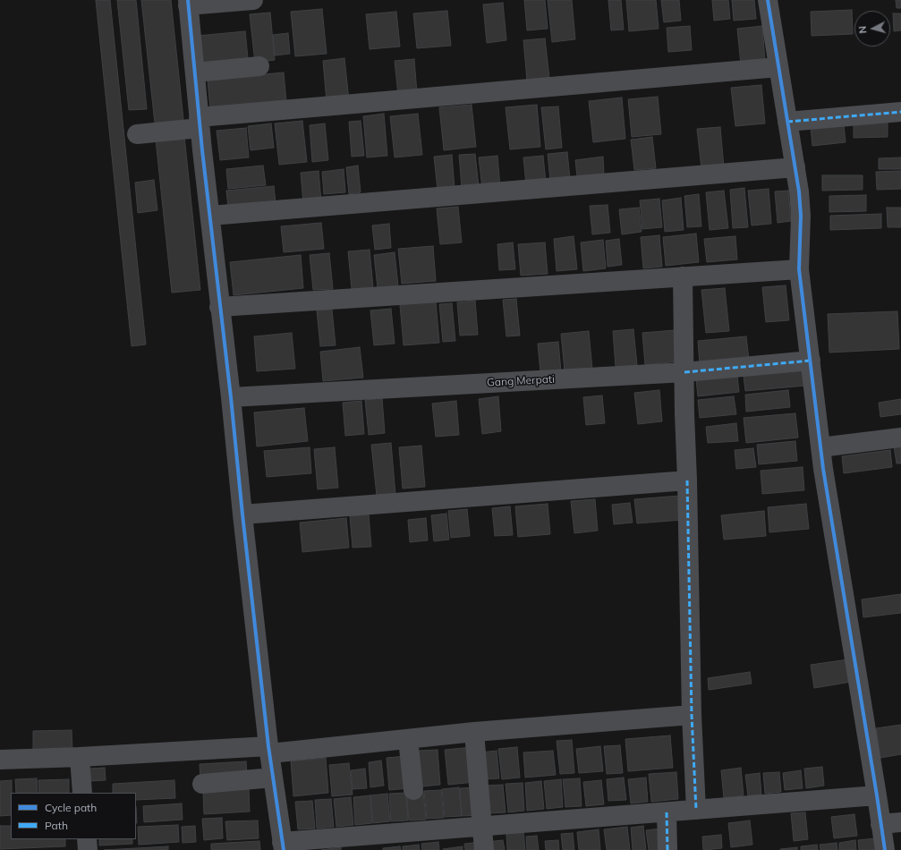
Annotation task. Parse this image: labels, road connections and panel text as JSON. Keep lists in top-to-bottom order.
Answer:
{
  "streets": {
    "street": ["Gang Merpati"]
  },
  "legend": ["Cycle path", "Path"],
  "north": "left"
}
